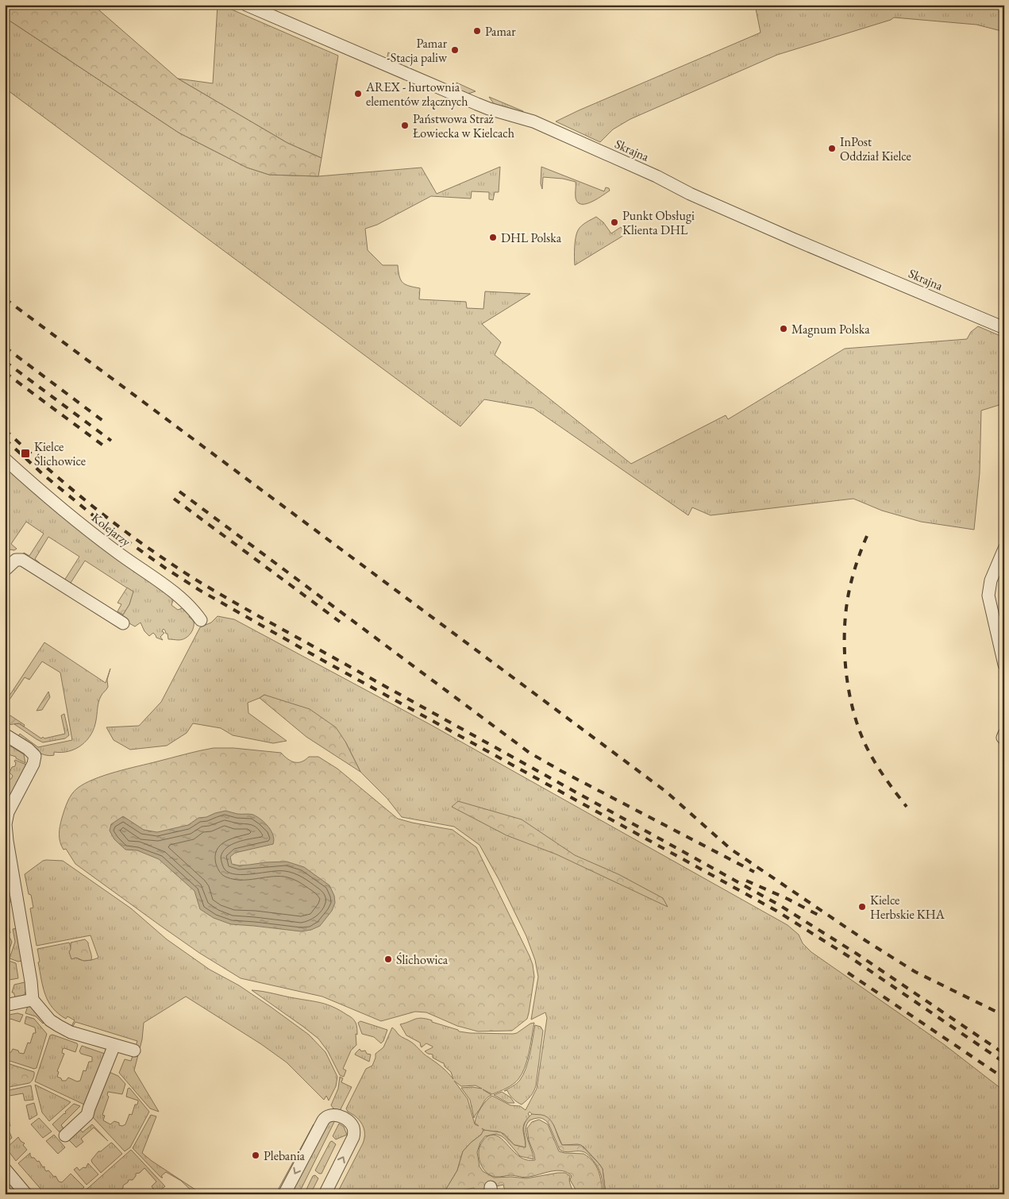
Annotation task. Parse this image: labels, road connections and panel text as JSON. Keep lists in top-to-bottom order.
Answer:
{
  "streets": {
    "street": ["Skrajna", "Kolejarzy"]
  },
  "places": {
    "other": [
      "Pamar",
      "Pamar -Stacja paliw",
      "AREX - hurtownia elementów złącznych",
      "Państwowa Straż Łowiecka w Kielcach",
      "InPost Oddział Kielce",
      "Punkt Obsługi Klienta DHL",
      "DHL Polska",
      "Magnum Polska",
      "Kielce Herbskie KHA",
      "Ślichowica",
      "Plebania"
    ],
    "transit": ["Kielce Ślichowice"]
  }
}
